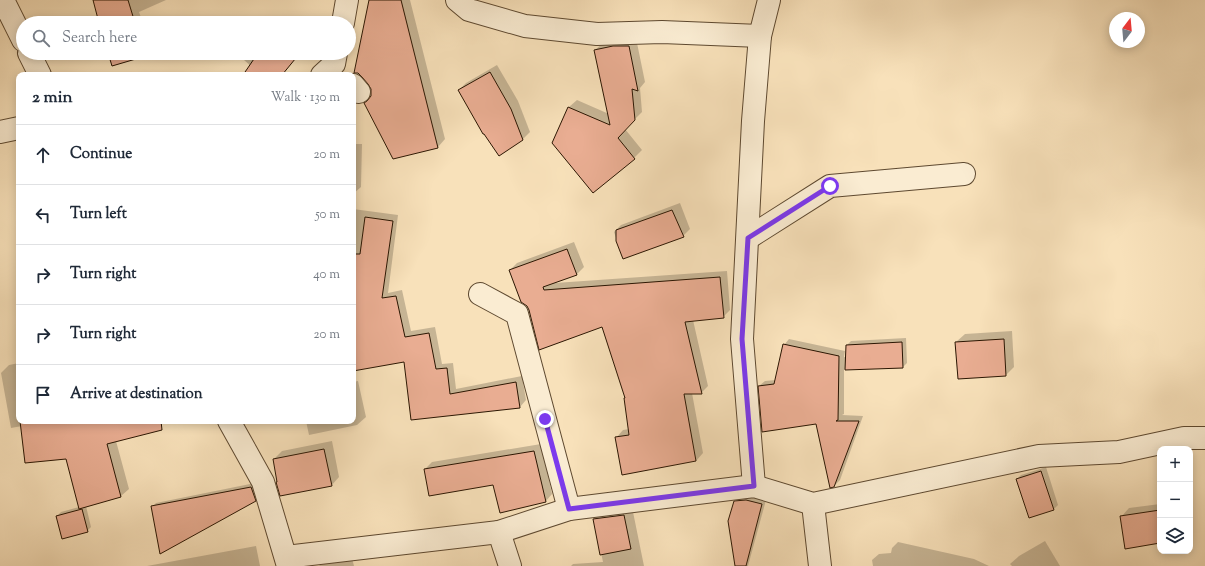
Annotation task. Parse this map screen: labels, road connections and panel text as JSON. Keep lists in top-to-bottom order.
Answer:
{
  "north": "top",
  "page": {
    "search": "Search here",
    "heading": ["2 min", "Walk · 130 m"],
    "list": [
      ["Continue", "20 m"],
      ["Turn left", "50 m"],
      ["Turn right", "40 m"],
      ["Turn right", "20 m"],
      "Arrive at destination"
    ],
    "map_buttons": ["+", "−"]
  }
}
